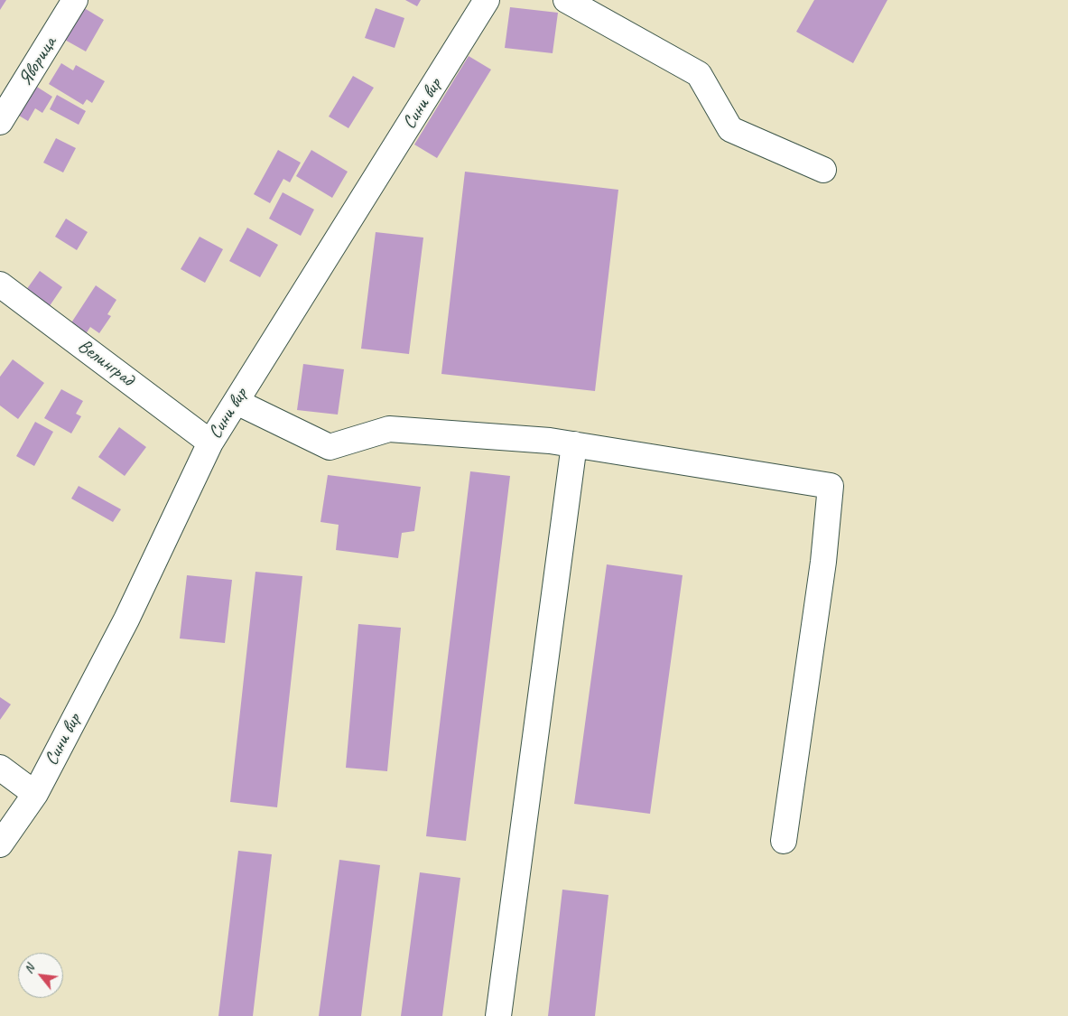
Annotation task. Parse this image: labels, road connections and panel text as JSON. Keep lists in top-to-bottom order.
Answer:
{
  "streets": {
    "street": ["Яворица", "Сини вир", "Велинград"]
  },
  "crossings": [
    ["Сини вир", "Велинград"]
  ],
  "north": "top left"
}
